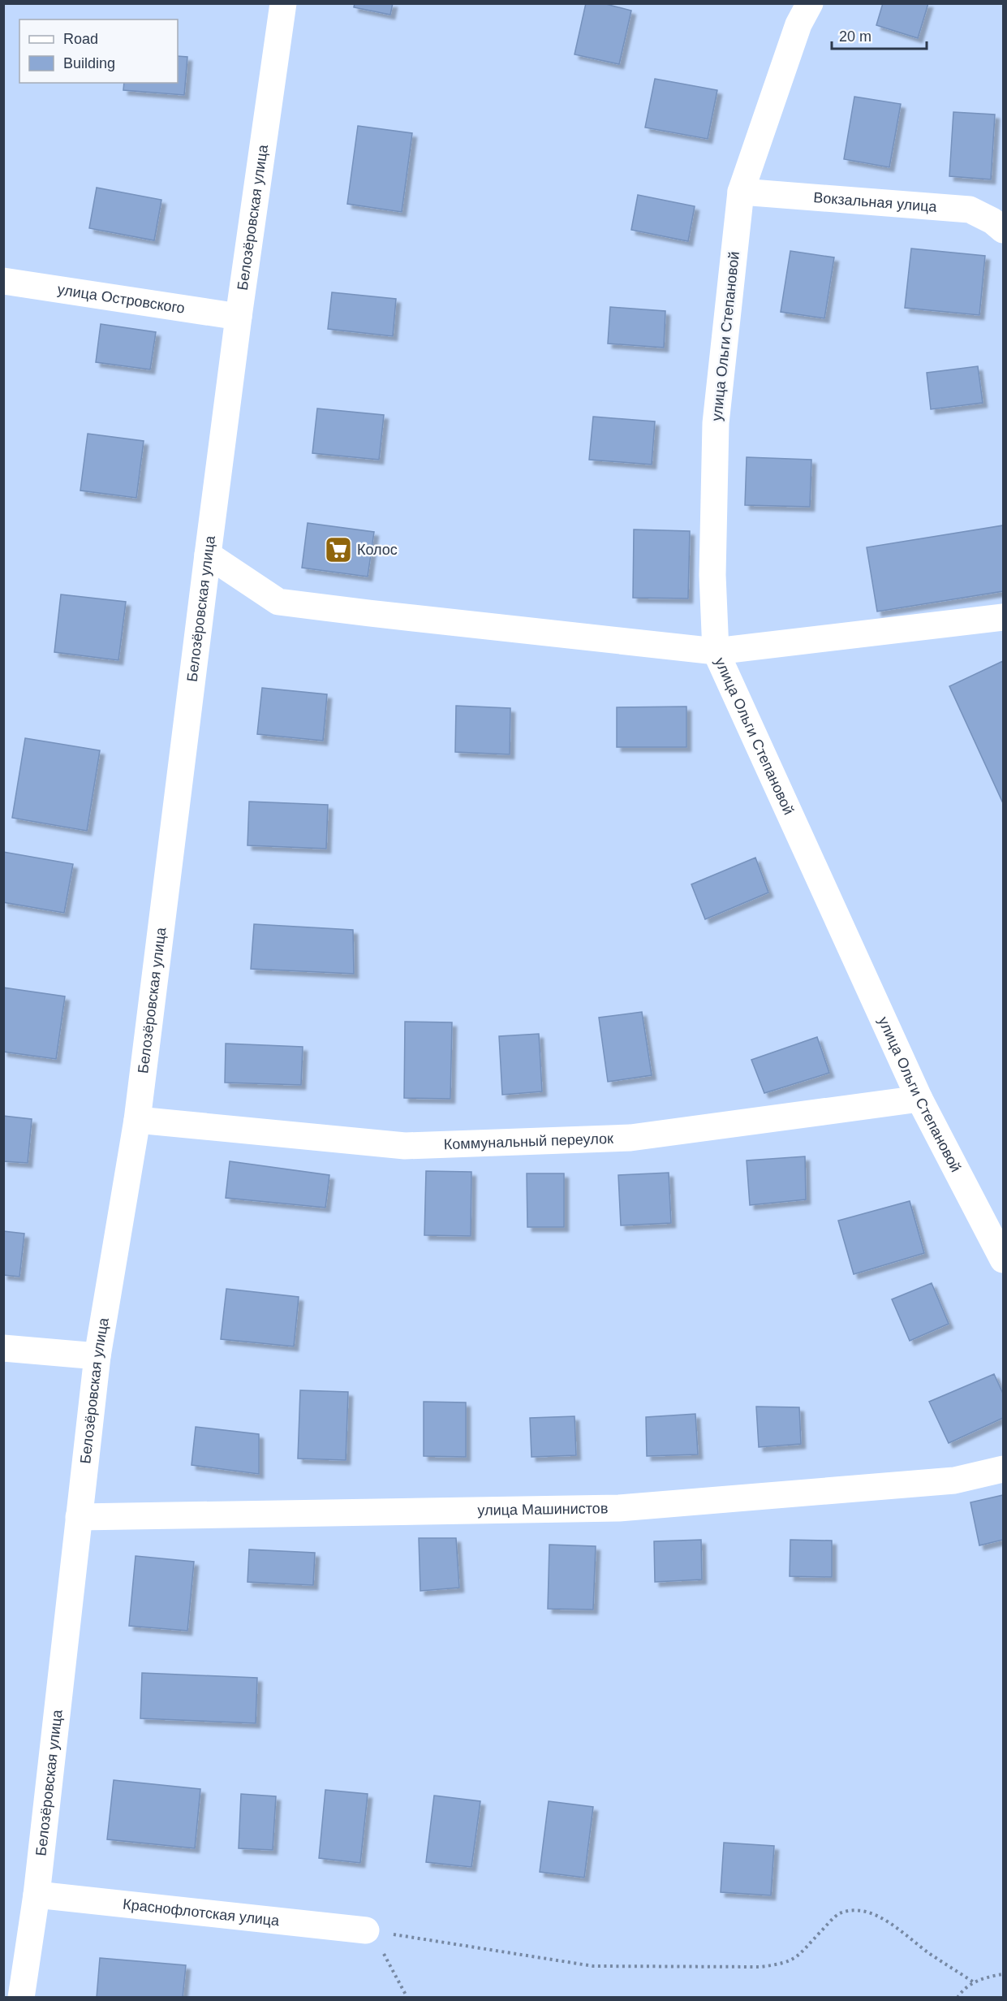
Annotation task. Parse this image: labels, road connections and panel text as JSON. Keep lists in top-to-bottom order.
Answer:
{
  "streets": {
    "street": [
      "Вокзальная улица",
      "Белозёровская улица",
      "улица Островского",
      "улица Ольги Степановой",
      "Коммунальный переулок",
      "улица Машинистов",
      "Краснофлотская улица"
    ]
  },
  "crossings": [
    ["Вокзальная улица", "улица Ольги Степановой"],
    ["Белозёровская улица", "улица Островского"],
    ["Белозёровская улица", "Коммунальный переулок"],
    ["Белозёровская улица", "улица Машинистов"],
    ["Белозёровская улица", "Краснофлотская улица"],
    ["улица Ольги Степановой", "Коммунальный переулок"]
  ],
  "places": {
    "supermarket": ["Колос"]
  },
  "legend": ["Road", "Building"],
  "scale_bar": "20 m"
}
